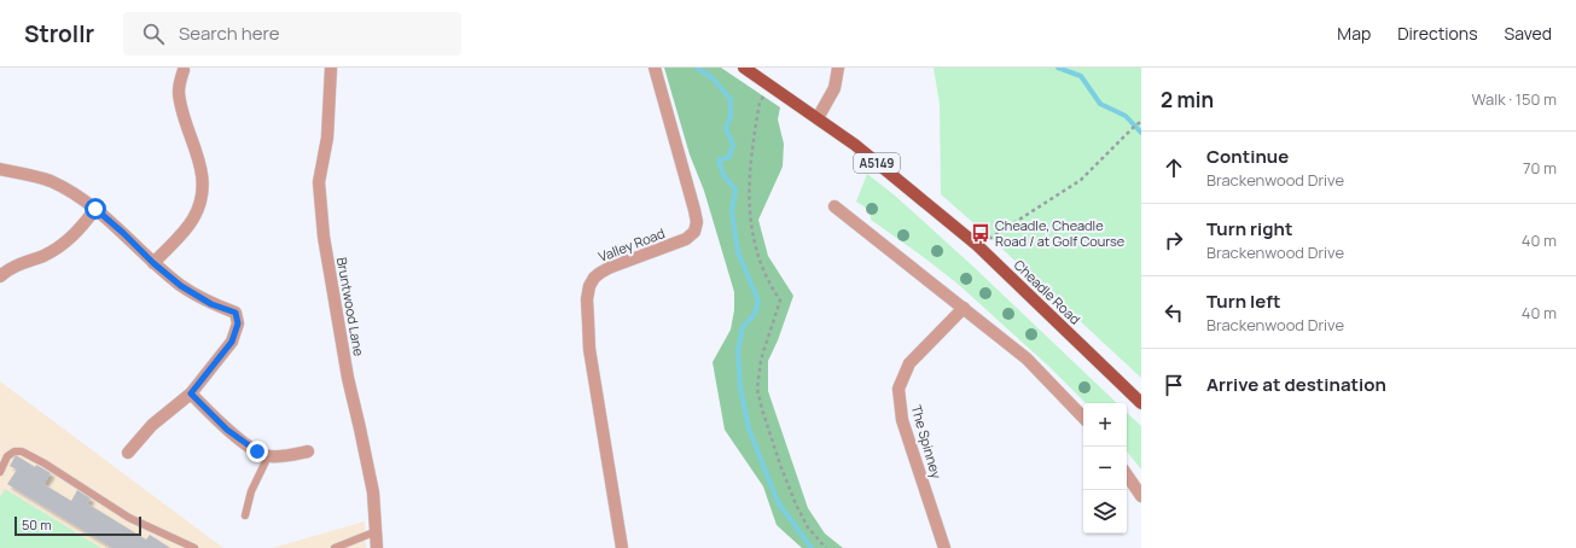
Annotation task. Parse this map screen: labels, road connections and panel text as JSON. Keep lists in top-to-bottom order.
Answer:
{
  "streets": {
    "main road": ["A5149", "Cheadle Road"],
    "street": ["Valley Road", "Bruntwood Lane", "The Spinney"]
  },
  "places": {
    "bus stop": ["Cheadle, Cheadle Road / at Golf Course"]
  },
  "scale_bar": "50 m",
  "page": {
    "header": "Strollr",
    "search": "Search here",
    "nav": ["Map", "Directions", "Saved"],
    "heading": ["2 min", "Walk · 150 m"],
    "list": [
      ["Continue", "Brackenwood Drive", "70 m"],
      ["Turn right", "Brackenwood Drive", "40 m"],
      ["Turn left", "Brackenwood Drive", "40 m"],
      "Arrive at destination"
    ],
    "map_buttons": ["+", "−"],
    "scale": "50 m"
  }
}
